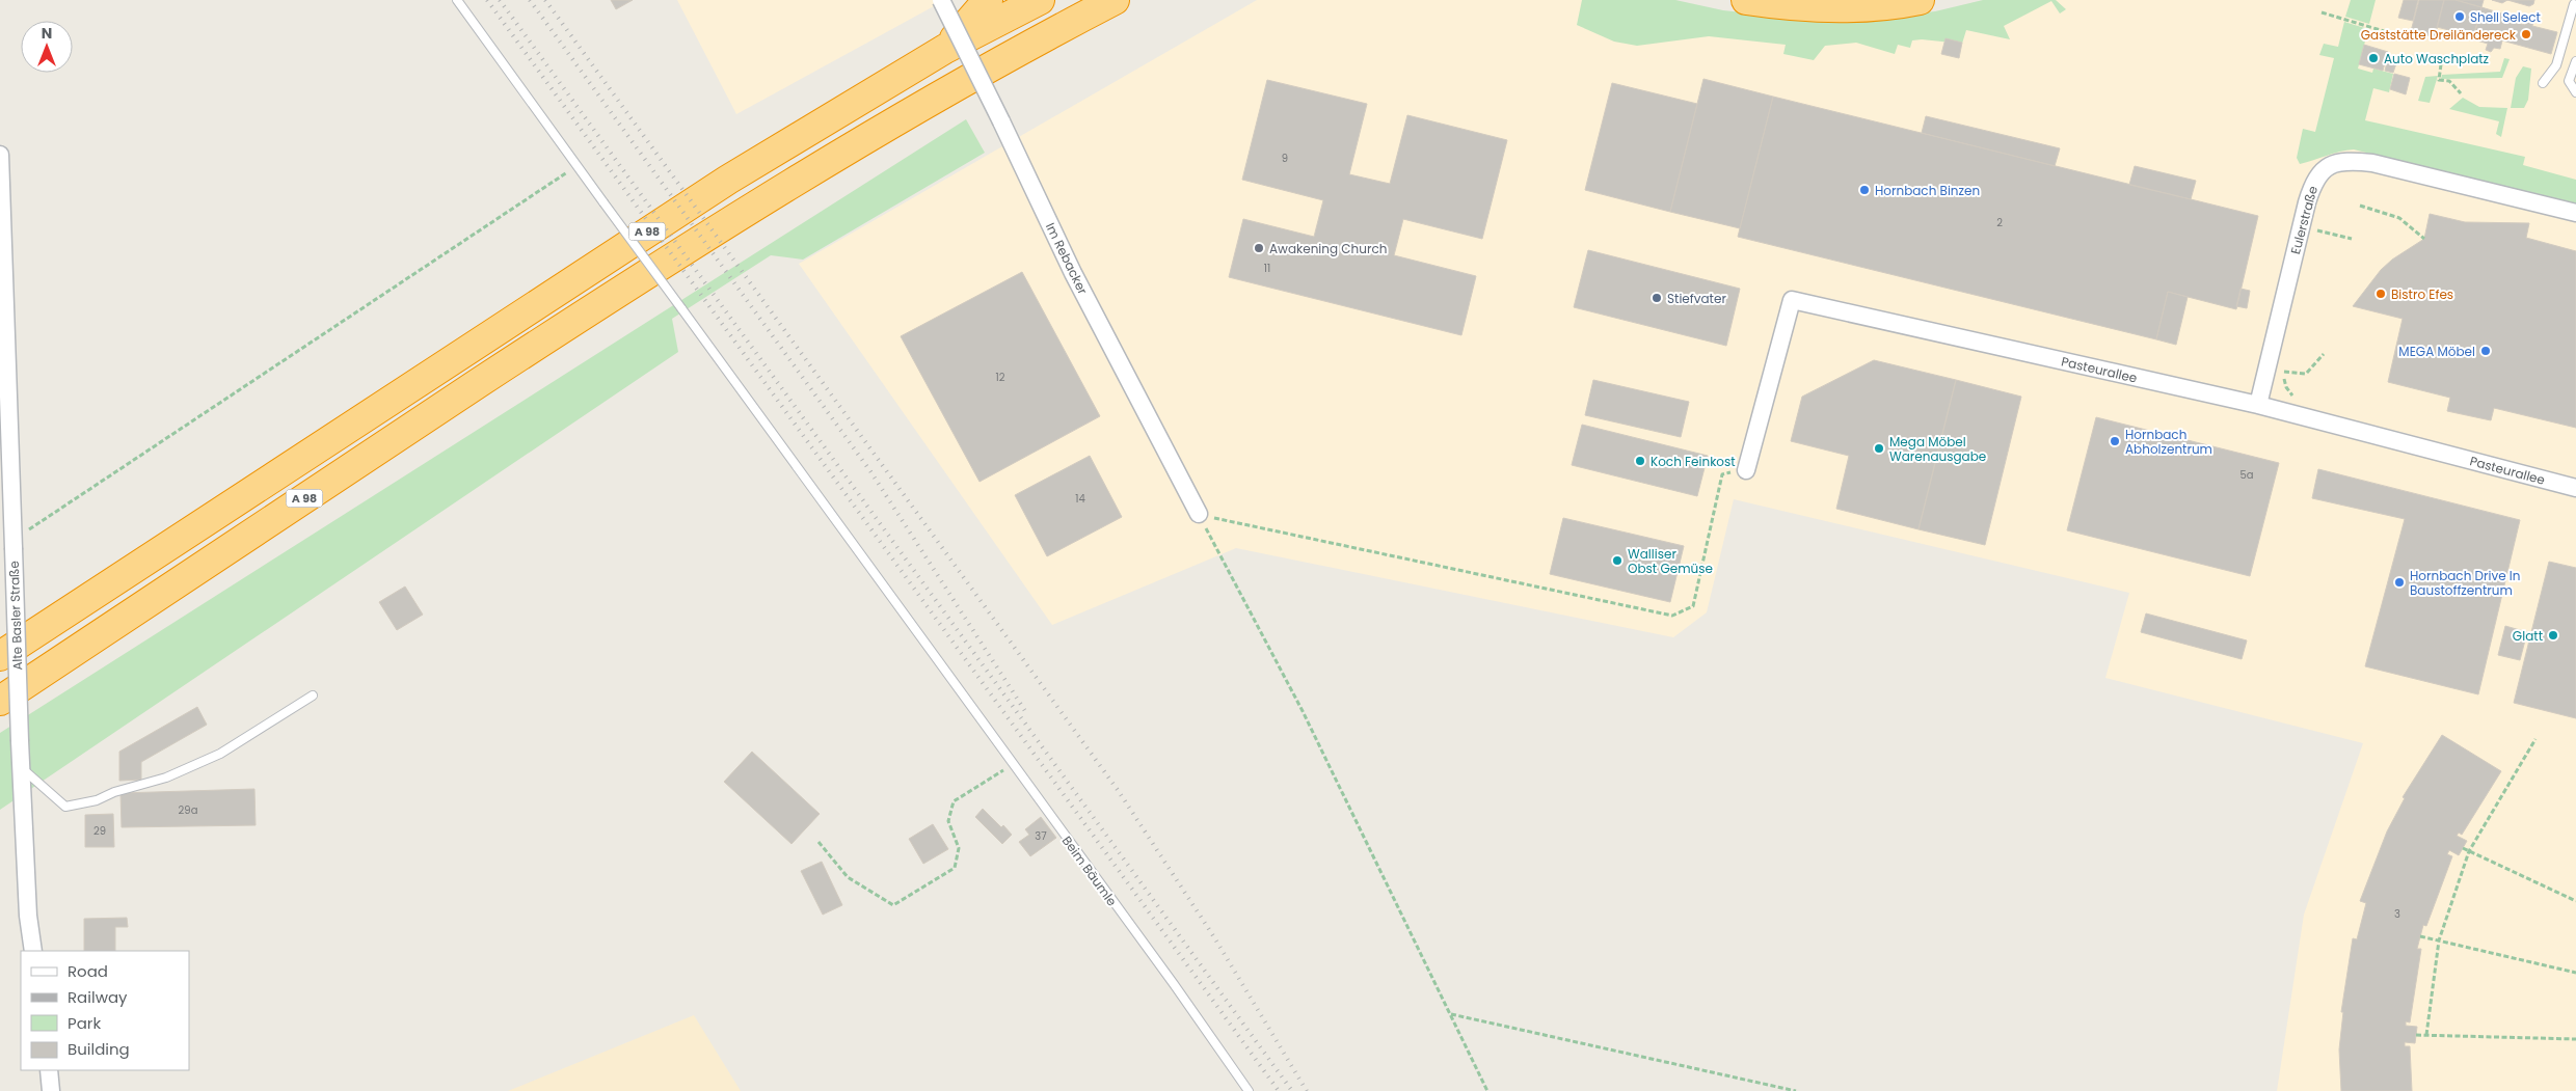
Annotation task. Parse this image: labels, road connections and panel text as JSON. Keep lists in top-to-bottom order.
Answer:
{
  "streets": {
    "highway": ["A 98"],
    "street": [
      "Eulerstraße",
      "Im Rebacker",
      "Pasteurallee",
      "Alte Basler Straße"
    ],
    "lane": ["Beim Bäumle"]
  },
  "crossings": [
    ["Eulerstraße", "Pasteurallee"]
  ],
  "places": [
    "Shell Select",
    "Gaststätte Dreiländereck",
    "Auto Waschplatz",
    "Hornbach Binzen",
    "Awakening Church",
    "Bistro Efes",
    "Stiefvater",
    "MEGA Möbel",
    "Hornbach Abholzentrum",
    "Mega Möbel Warenausgabe",
    "Koch Feinkost",
    "Walliser Obst Gemüse",
    "Hornbach Drive In Baustoffzentrum",
    "Glatt"
  ],
  "house_numbers": [
    "9",
    "2",
    "11",
    "12",
    "5a",
    "14",
    "29a",
    "29",
    "37",
    "3"
  ],
  "legend": [
    "Road",
    "Railway",
    "Park",
    "Building"
  ],
  "north": "top"
}
